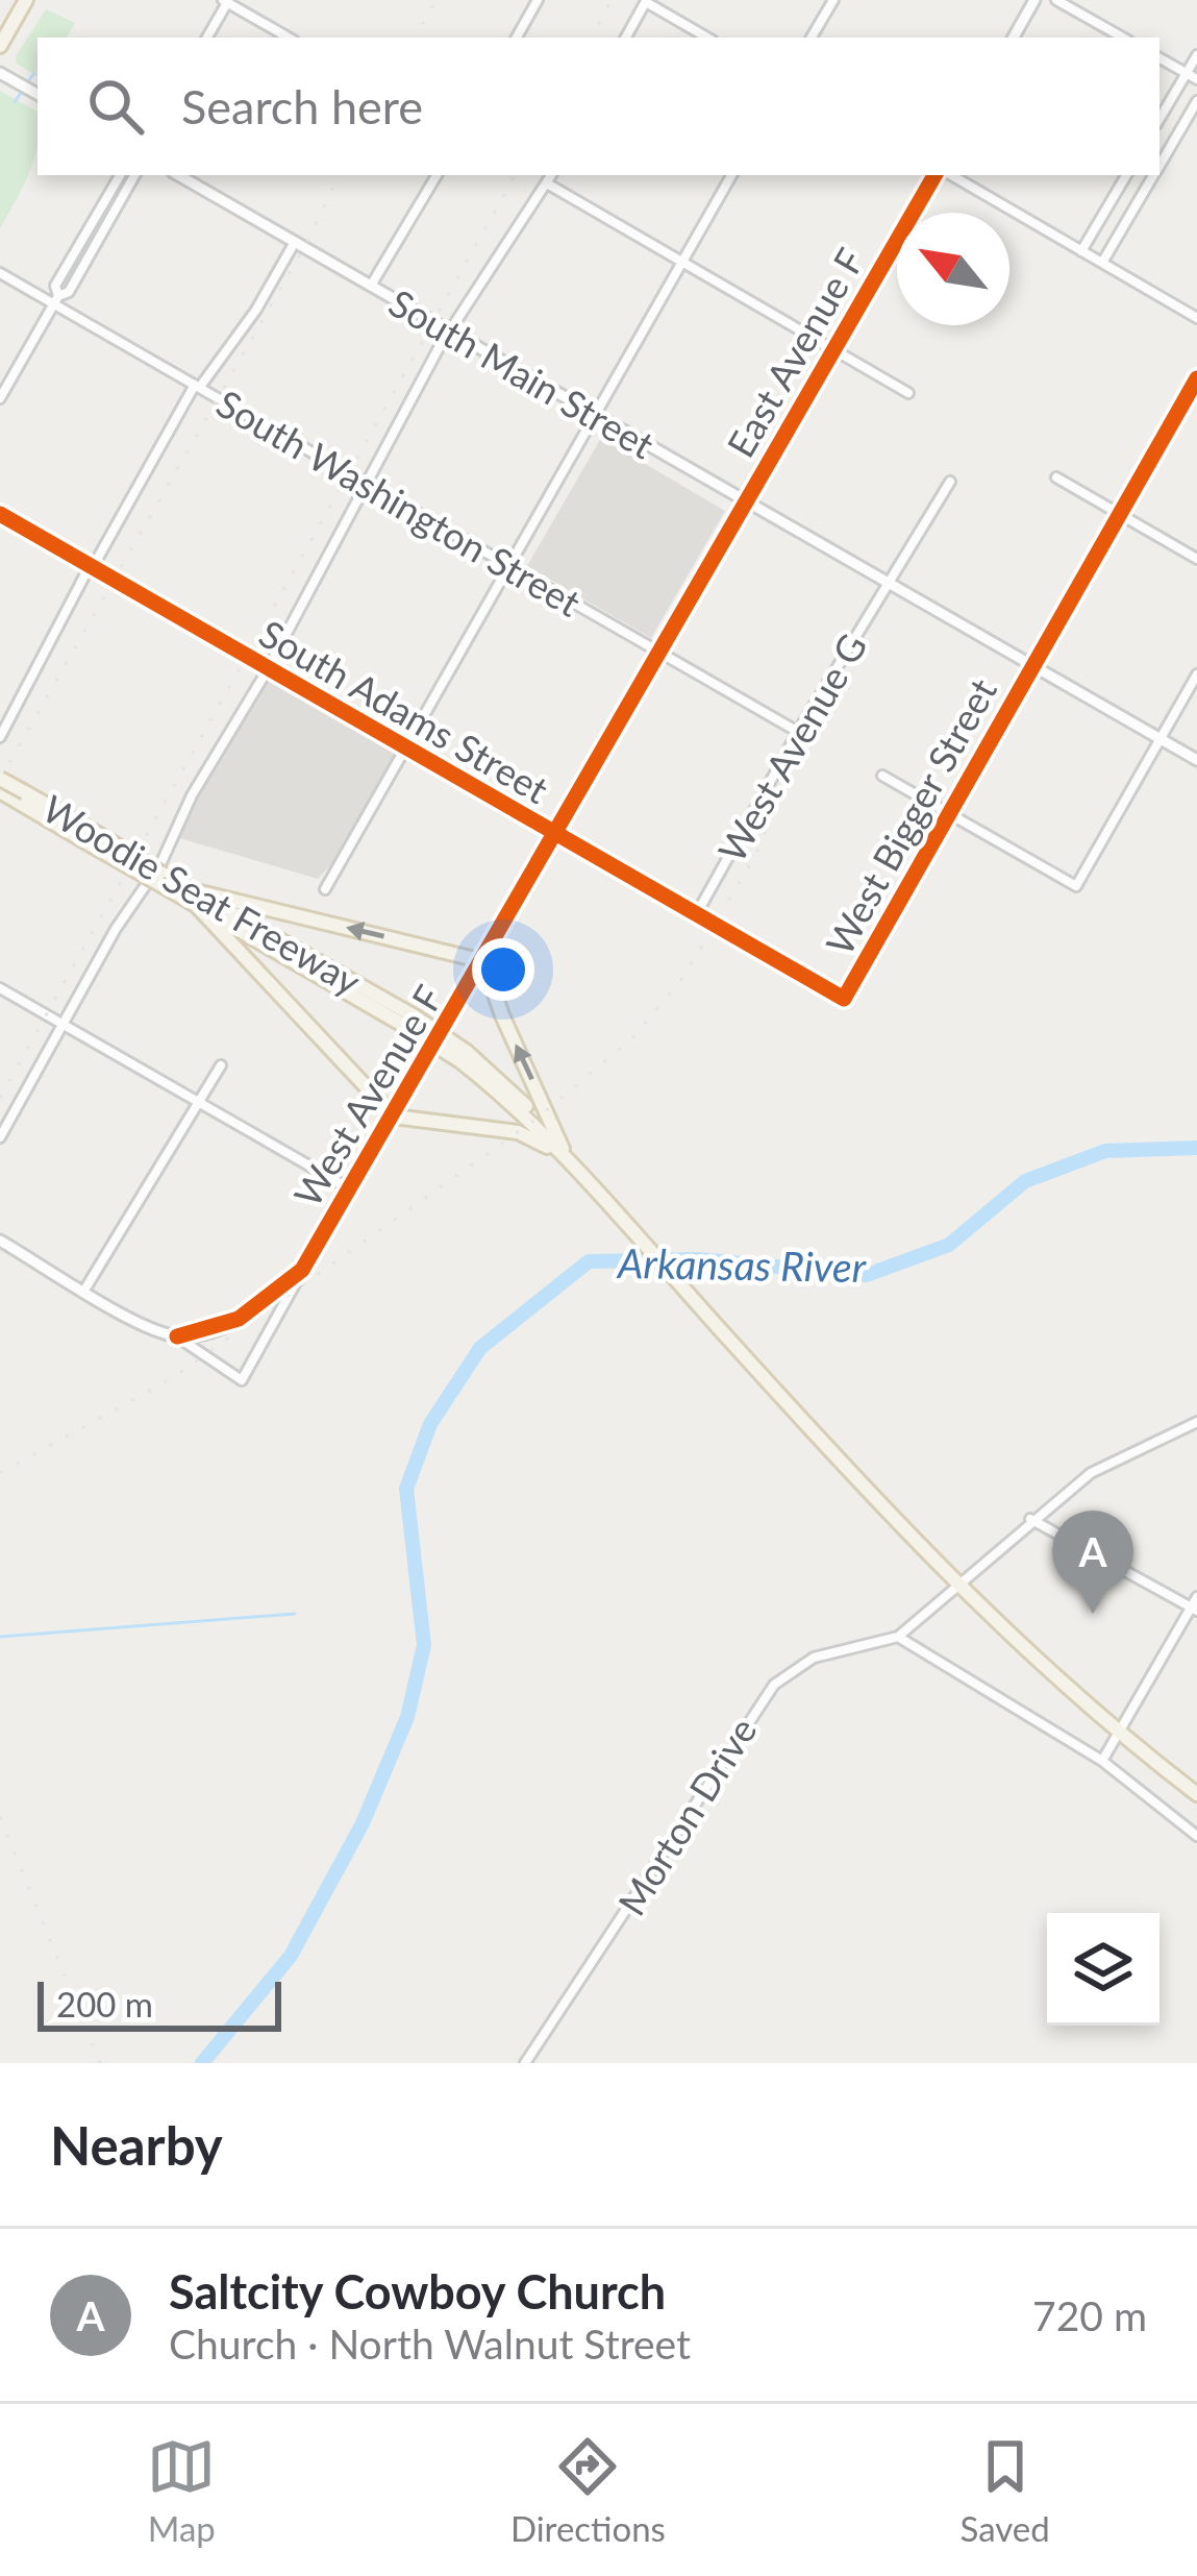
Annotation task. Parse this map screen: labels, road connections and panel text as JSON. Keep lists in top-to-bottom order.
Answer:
{
  "streets": {
    "main road": ["Woodie Seat Freeway"],
    "street": [
      "East Avenue F",
      "South Main Street",
      "South Washington Street",
      "South Adams Street",
      "West Avenue G",
      "West Bigger Street",
      "West Avenue F",
      "Morton Drive"
    ]
  },
  "crossings": [
    ["East Avenue F", "South Main Street"],
    ["East Avenue F", "West Avenue F"],
    ["South Main Street", "West Avenue G"],
    ["South Main Street", "West Bigger Street"],
    ["South Main Street", "West Avenue F"],
    ["South Washington Street", "West Avenue G"],
    ["South Washington Street", "West Avenue F"],
    ["South Adams Street", "West Avenue G"],
    ["South Adams Street", "West Bigger Street"],
    ["South Adams Street", "West Avenue F"]
  ],
  "water": ["Arkansas River"],
  "scale_bar": "200 m",
  "north": "top left",
  "page": {
    "search": "Search here",
    "pins": "A",
    "scale": "200 m",
    "heading": "Nearby",
    "list": [
      {
        "mark": "A",
        "name": "Saltcity Cowboy Church",
        "note": "Church · North Walnut Street",
        "value": "720 m"
      }
    ],
    "nav": ["Map", "Directions", "Saved"]
  }
}
